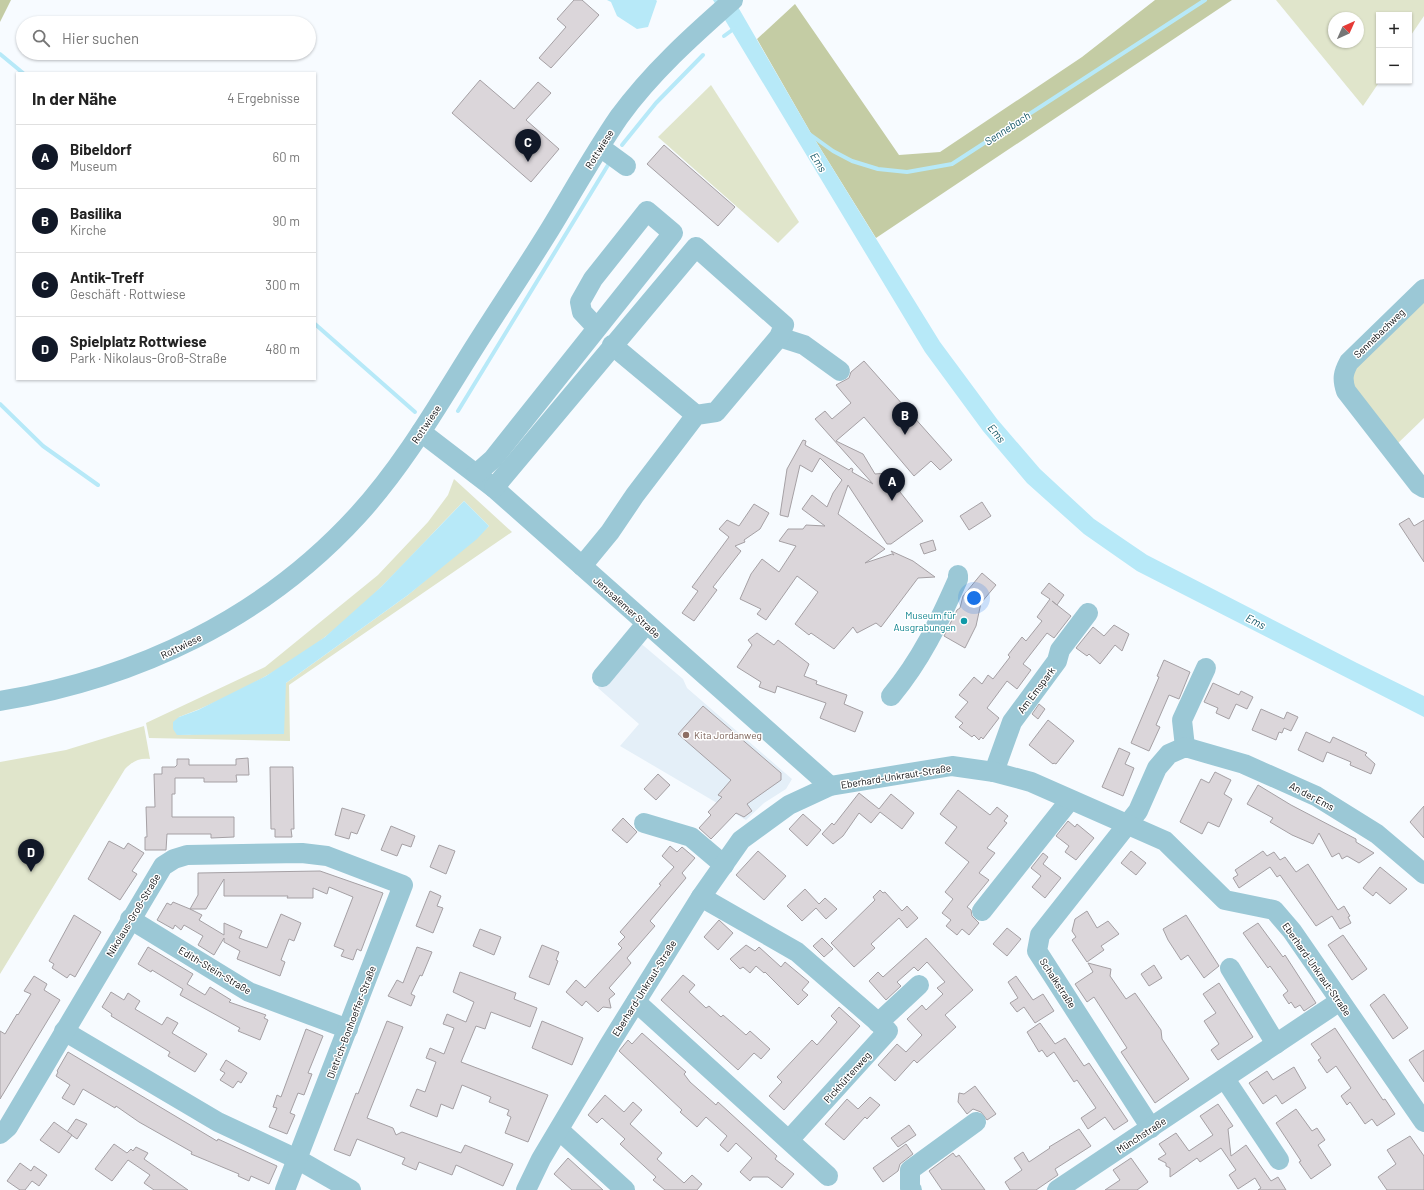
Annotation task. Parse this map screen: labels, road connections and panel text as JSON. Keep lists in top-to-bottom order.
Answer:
{
  "streets": {
    "street": [
      "Rottwiese",
      "Sennebachweg",
      "Jerusalemer Straße",
      "Am Emspark",
      "Eberhard-Unkraut-Straße",
      "An der Ems",
      "Nikolaus-Groß-Straße",
      "Edith-Stein-Straße",
      "Schalkstraße",
      "Dietrich-Bonhoeffer-Straße",
      "Pickhüttenweg",
      "Münchstraße"
    ]
  },
  "crossings": [
    ["Rottwiese", "Jerusalemer Straße"],
    ["Jerusalemer Straße", "Eberhard-Unkraut-Straße"],
    ["Am Emspark", "Eberhard-Unkraut-Straße"],
    ["Eberhard-Unkraut-Straße", "Schalkstraße"],
    ["Eberhard-Unkraut-Straße", "Pickhüttenweg"],
    ["Eberhard-Unkraut-Straße", "Münchstraße"],
    ["Nikolaus-Groß-Straße", "Edith-Stein-Straße"],
    ["Nikolaus-Groß-Straße", "Dietrich-Bonhoeffer-Straße"],
    ["Edith-Stein-Straße", "Dietrich-Bonhoeffer-Straße"],
    ["Schalkstraße", "Münchstraße"]
  ],
  "water": ["Sennebach", "Ems"],
  "places": ["Museum für Ausgrabungen", "Kita Jordanweg"],
  "north": "top right",
  "page": {
    "map_buttons": ["+", "−"],
    "search": "Hier suchen",
    "heading": ["In der Nähe", "4 Ergebnisse"],
    "list": [
      {
        "mark": "A",
        "name": "Bibeldorf",
        "note": "Museum",
        "value": "60 m"
      },
      {
        "mark": "B",
        "name": "Basilika",
        "note": "Kirche",
        "value": "90 m"
      },
      {
        "mark": "C",
        "name": "Antik-Treff",
        "note": "Geschäft · Rottwiese",
        "value": "300 m"
      },
      {
        "mark": "D",
        "name": "Spielplatz Rottwiese",
        "note": "Park · Nikolaus-Groß-Straße",
        "value": "480 m"
      }
    ],
    "pins": [
      "C",
      "B",
      "A",
      "D"
    ]
  }
}
